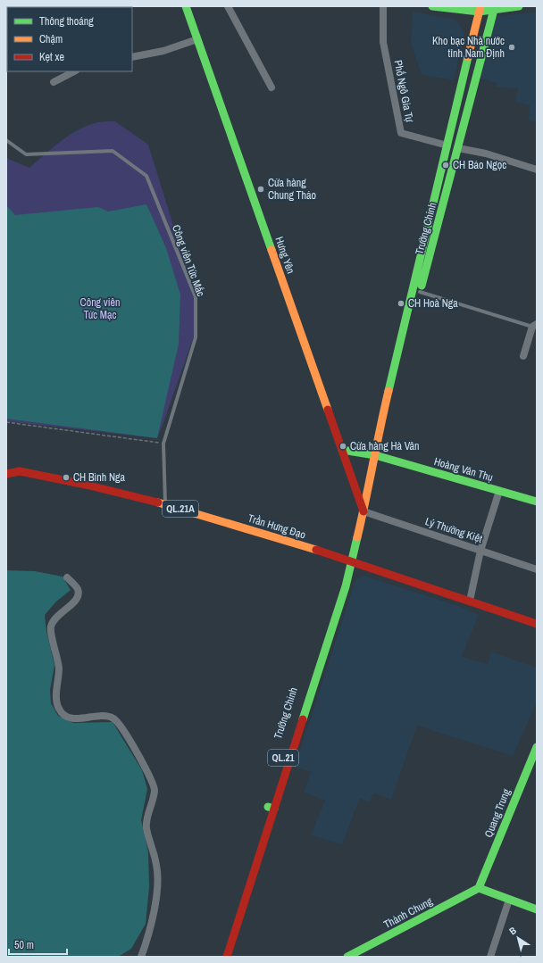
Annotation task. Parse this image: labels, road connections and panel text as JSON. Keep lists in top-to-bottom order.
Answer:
{
  "streets": {
    "main road": [
      "Trường Chinh",
      "Hưng Yên",
      "Hoàng Văn Thụ",
      "QL.21A",
      "Trần Hưng Đạo",
      "QL.21",
      "Quang Trung",
      "Thành Chung"
    ],
    "street": ["Phố Ngô Gia Tự", "Lý Thường Kiệt"],
    "lane": ["Công viên Tức Mắc"]
  },
  "crossings": [
    ["Phố Ngô Gia Tự", "Trường Chinh"],
    ["Trường Chinh", "Hưng Yên"],
    ["Trường Chinh", "Hoàng Văn Thụ"],
    ["Trường Chinh", "Trần Hưng Đạo"],
    ["Trường Chinh", "Lý Thường Kiệt"],
    ["Hưng Yên", "Hoàng Văn Thụ"],
    ["Hưng Yên", "Lý Thường Kiệt"],
    ["Công viên Tức Mắc", "Trần Hưng Đạo"],
    ["Quang Trung", "Thành Chung"]
  ],
  "parks": ["Công viên Tức Mạc"],
  "places": [
    "Kho bạc Nhà nước tỉnh Nam Định",
    "CH Bảo Ngọc",
    "Cửa hàng Chung Thảo",
    "CH Hoà Nga",
    "Cửa hàng Hà Vân",
    "CH Bình Nga"
  ],
  "legend": ["Thông thoáng", "Chậm", "Kẹt xe"],
  "scale_bar": "50 m",
  "north": "top left"
}
